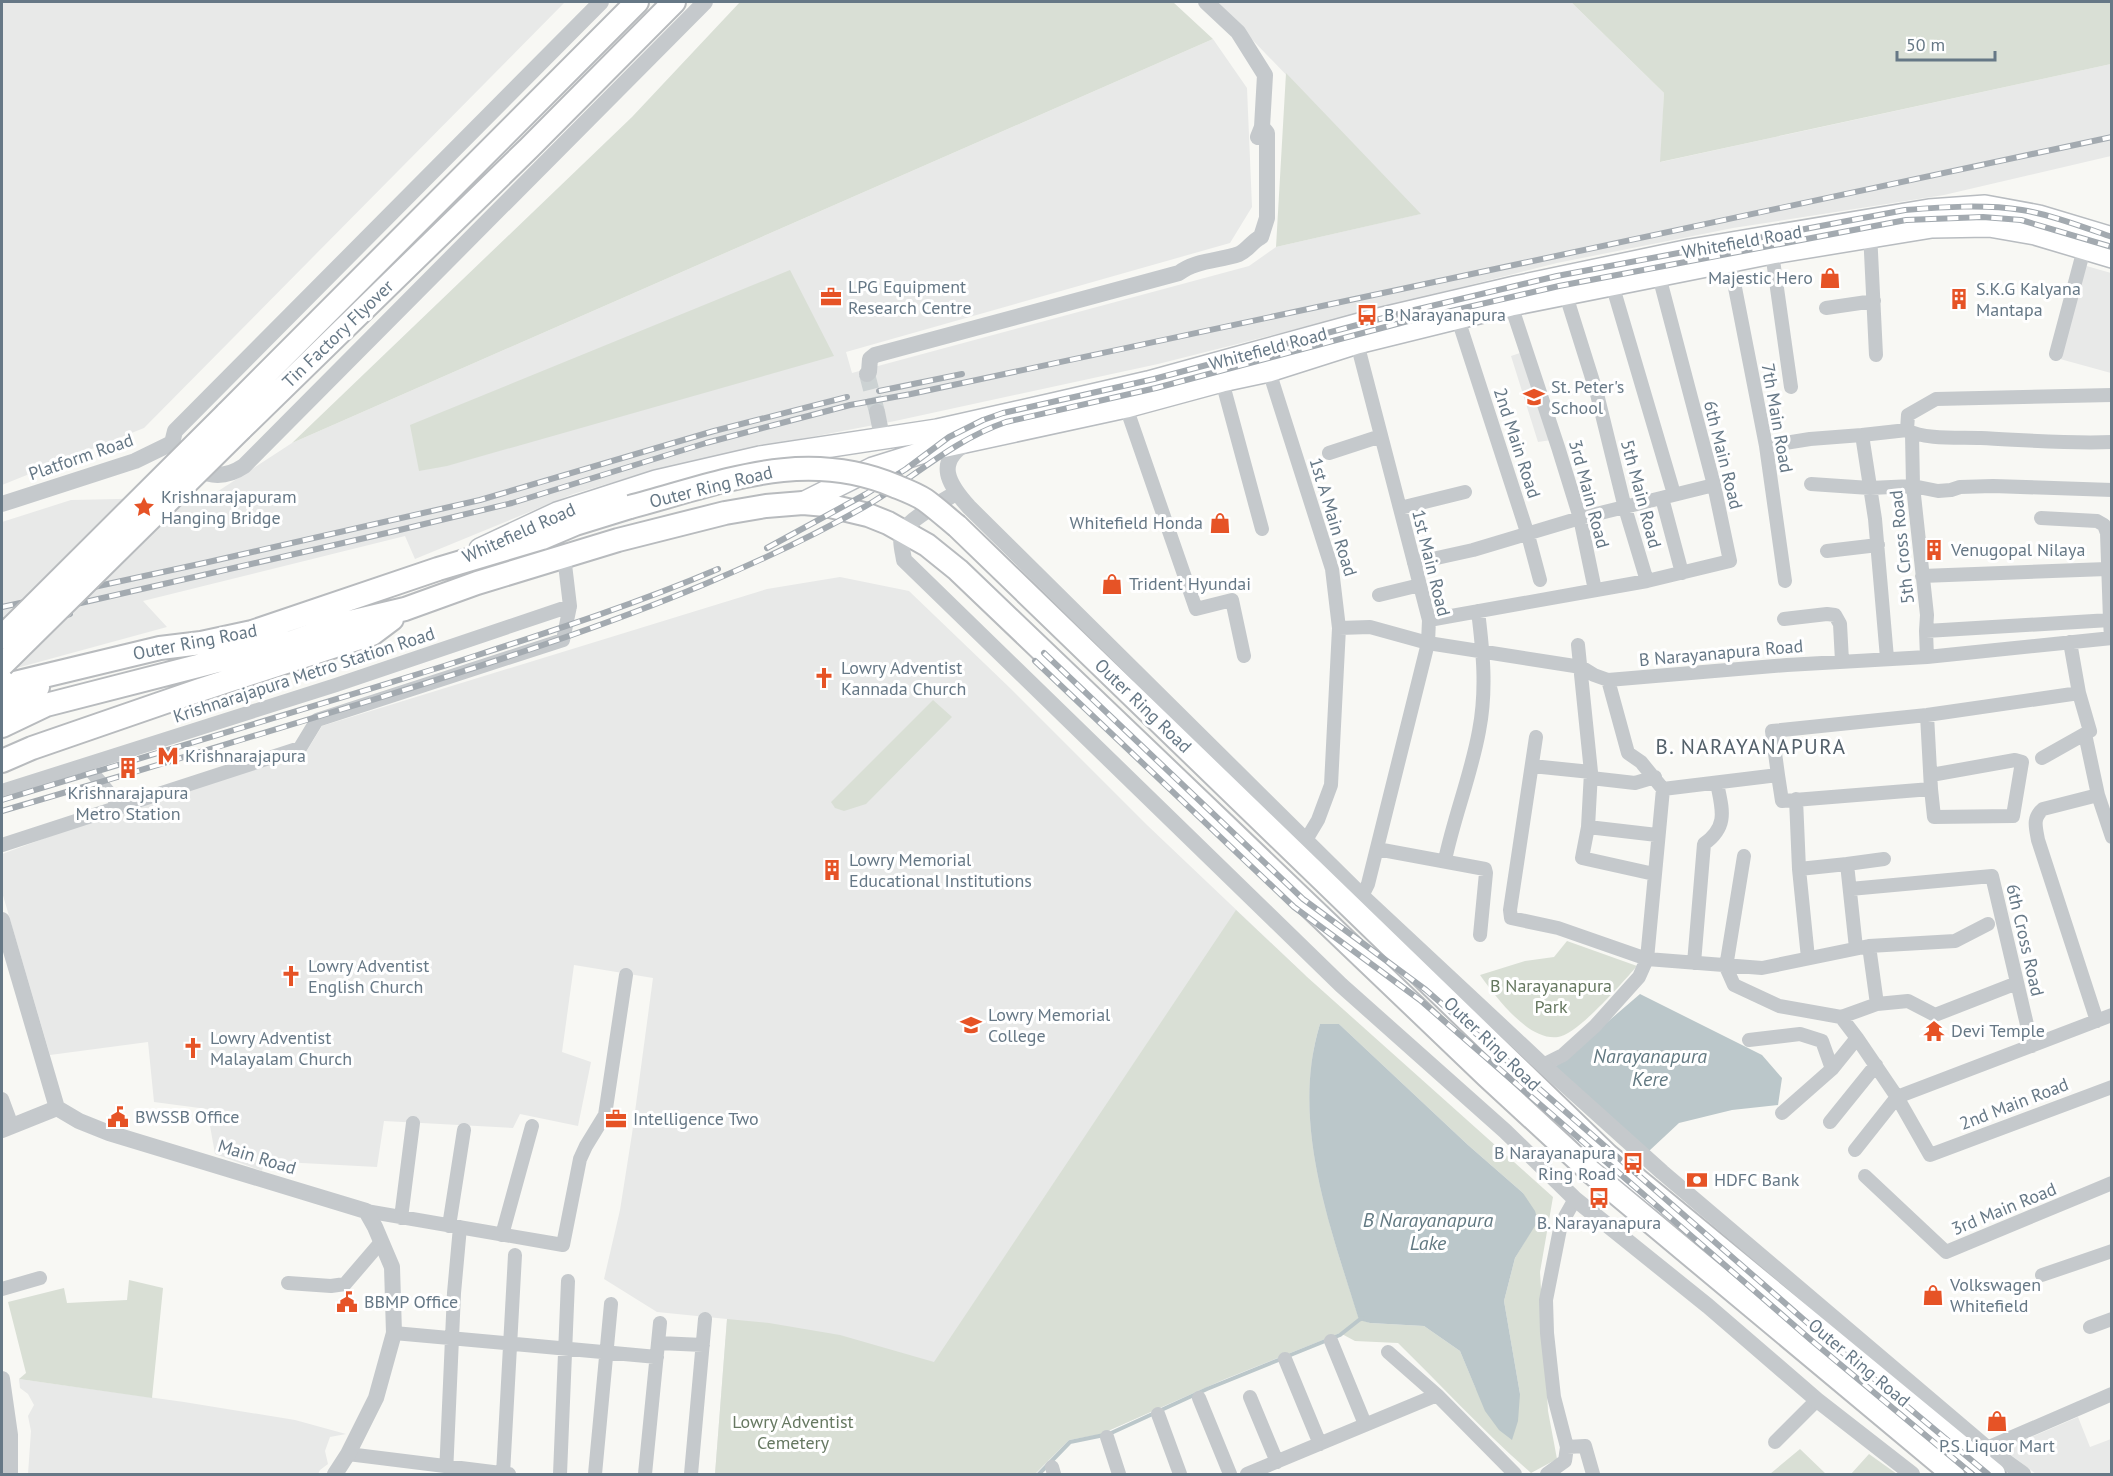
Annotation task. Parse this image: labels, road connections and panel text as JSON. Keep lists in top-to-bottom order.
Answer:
{
  "streets": {
    "highway": ["Tin Factory Flyover", "Outer Ring Road"],
    "main road": ["Whitefield Road"],
    "street": [
      "7th Main Road",
      "2nd Main Road",
      "6th Main Road",
      "Platform Road",
      "3rd Main Road",
      "5th Main Road",
      "1st A Main Road",
      "5th Cross Road",
      "1st Main Road",
      "B Narayanapura Road",
      "Krishnarajapura Metro Station Road",
      "6th Cross Road",
      "Main Road"
    ]
  },
  "crossings": [
    ["Whitefield Road", "7th Main Road"],
    ["Whitefield Road", "2nd Main Road"],
    ["Whitefield Road", "6th Main Road"],
    ["Whitefield Road", "Outer Ring Road"],
    ["Whitefield Road", "3rd Main Road"],
    ["Whitefield Road", "5th Main Road"],
    ["Whitefield Road", "1st A Main Road"],
    ["Whitefield Road", "1st Main Road"],
    ["6th Main Road", "3rd Main Road"],
    ["6th Main Road", "5th Main Road"],
    ["6th Main Road", "1st Main Road"],
    ["5th Cross Road", "B Narayanapura Road"]
  ],
  "districts": ["B. NARAYANAPURA"],
  "water": ["Narayanapura Kere", "B Narayanapura Lake"],
  "parks": ["B Narayanapura Park", "Lowry Adventist Cemetery"],
  "places": {
    "shop": [
      "Majestic Hero",
      "Whitefield Honda",
      "Trident Hyundai",
      "Volkswagen Whitefield",
      "P.S Liquor Mart"
    ],
    "office": ["LPG Equipment Research Centre", "Intelligence Two"],
    "building": [
      "S.K.G Kalyana Mantapa",
      "Venugopal Nilaya",
      "Krishnarajapura Metro Station",
      "Lowry Memorial Educational Institutions"
    ],
    "bus stop": ["B Narayanapura", "B Narayanapura Ring Road", "B. Narayanapura"],
    "school or university": ["St. Peter's School", "Lowry Memorial College"],
    "place": ["Krishnarajapuram Hanging Bridge"],
    "church": ["Lowry Adventist Kannada Church", "Lowry Adventist English Church", "Lowry Adventist Malayalam Church"],
    "metro station": ["Krishnarajapura"],
    "temple": ["Devi Temple"],
    "public building": ["BWSSB Office", "BBMP Office"],
    "bank": ["HDFC Bank"]
  },
  "scale_bar": "50 m"
}
